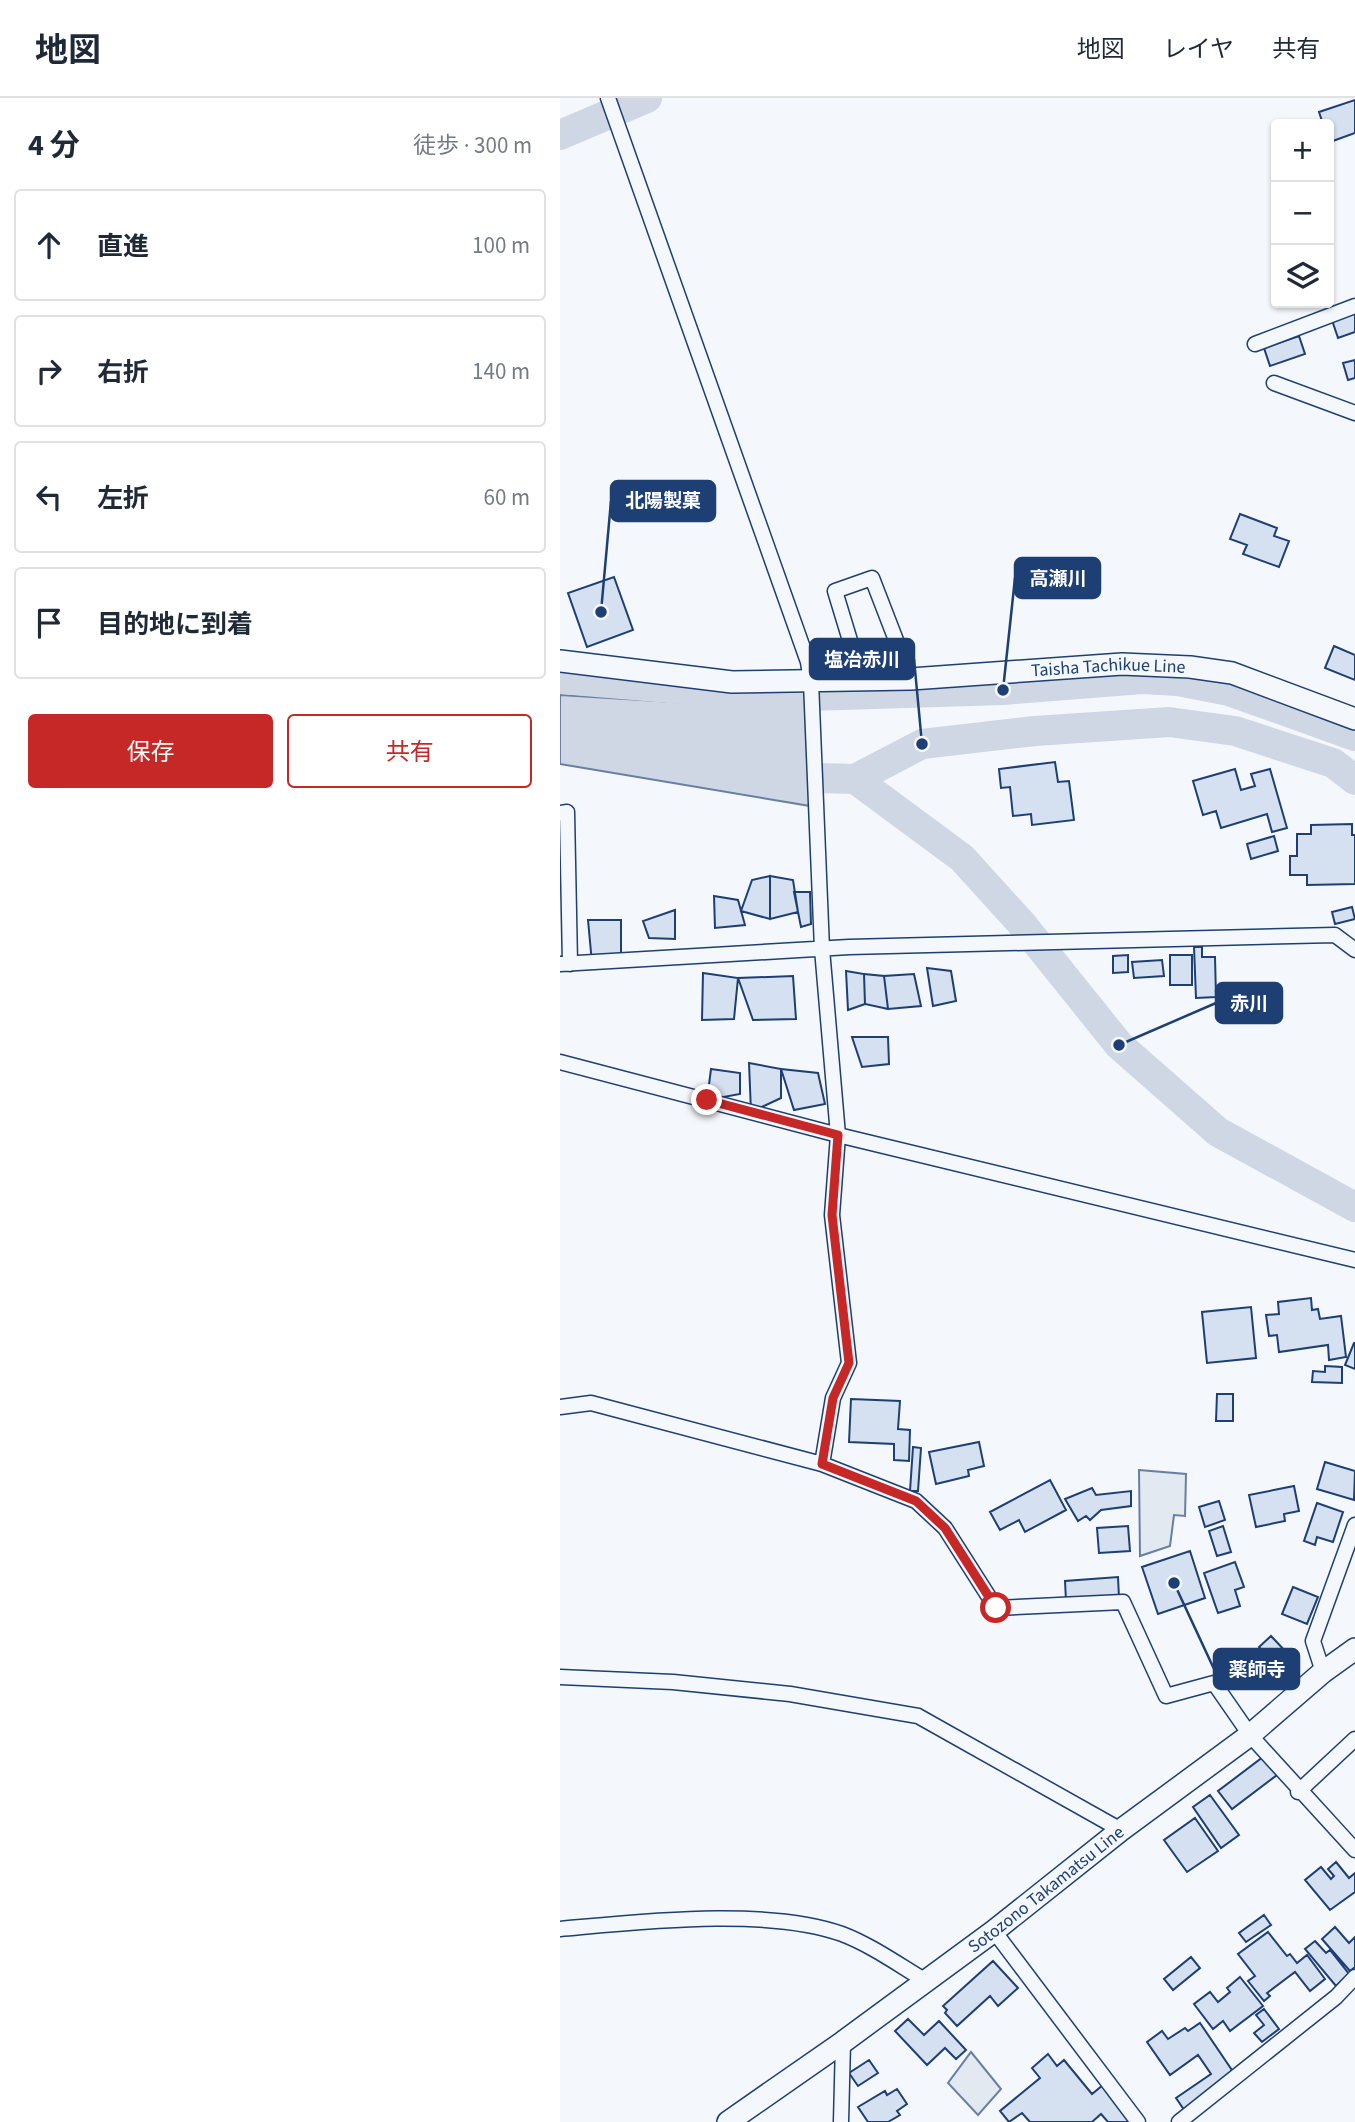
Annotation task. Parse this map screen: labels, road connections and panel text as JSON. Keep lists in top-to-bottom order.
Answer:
{
  "streets": {
    "main road": ["Taisha Tachikue Line", "Sotozono Takamatsu Line"]
  },
  "places": [
    "北陽製菓",
    "高瀬川",
    "塩冶赤川",
    "赤川",
    "薬師寺"
  ],
  "page": {
    "header": "地図",
    "nav": ["地図", "レイヤ", "共有"],
    "heading": ["4 分", "徒歩 · 300 m"],
    "map_buttons": ["+", "−"],
    "list": [
      ["直進", "100 m"],
      ["右折", "140 m"],
      ["左折", "60 m"],
      "目的地に到着"
    ],
    "buttons": ["保存", "共有"]
  }
}
